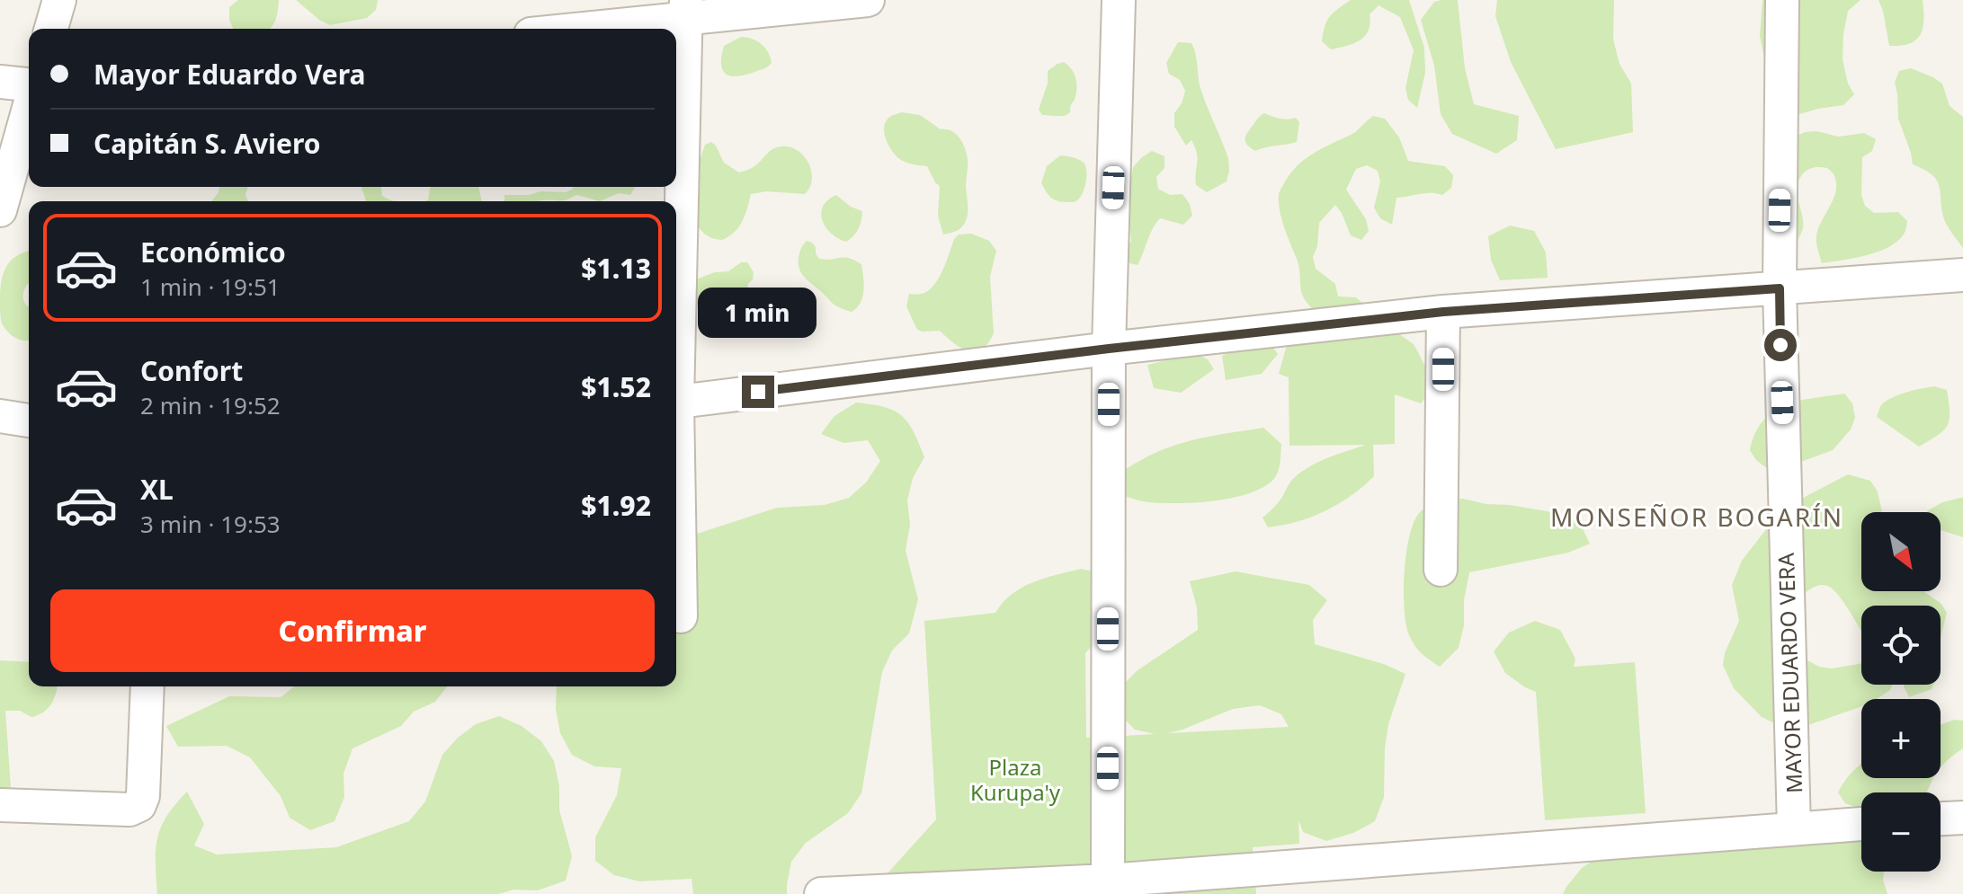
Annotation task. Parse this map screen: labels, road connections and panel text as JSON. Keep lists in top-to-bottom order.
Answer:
{
  "streets": {
    "street": ["MAYOR EDUARDO VERA"]
  },
  "districts": ["MONSEÑOR BOGARÍN"],
  "parks": ["Plaza Kurupa'y"],
  "north": "bottom right",
  "page": {
    "banner": ["Mayor Eduardo Vera", "Capitán S. Aviero"],
    "list": [
      {
        "name": "Económico",
        "note": "1 min · 19:51",
        "value": "$1.13"
      },
      {
        "name": "Confort",
        "note": "2 min · 19:52",
        "value": "$1.52"
      },
      {
        "name": "XL",
        "note": "3 min · 19:53",
        "value": "$1.92"
      }
    ],
    "bubble": "1 min",
    "map_buttons": ["+", "−"],
    "buttons": "Confirmar"
  }
}
